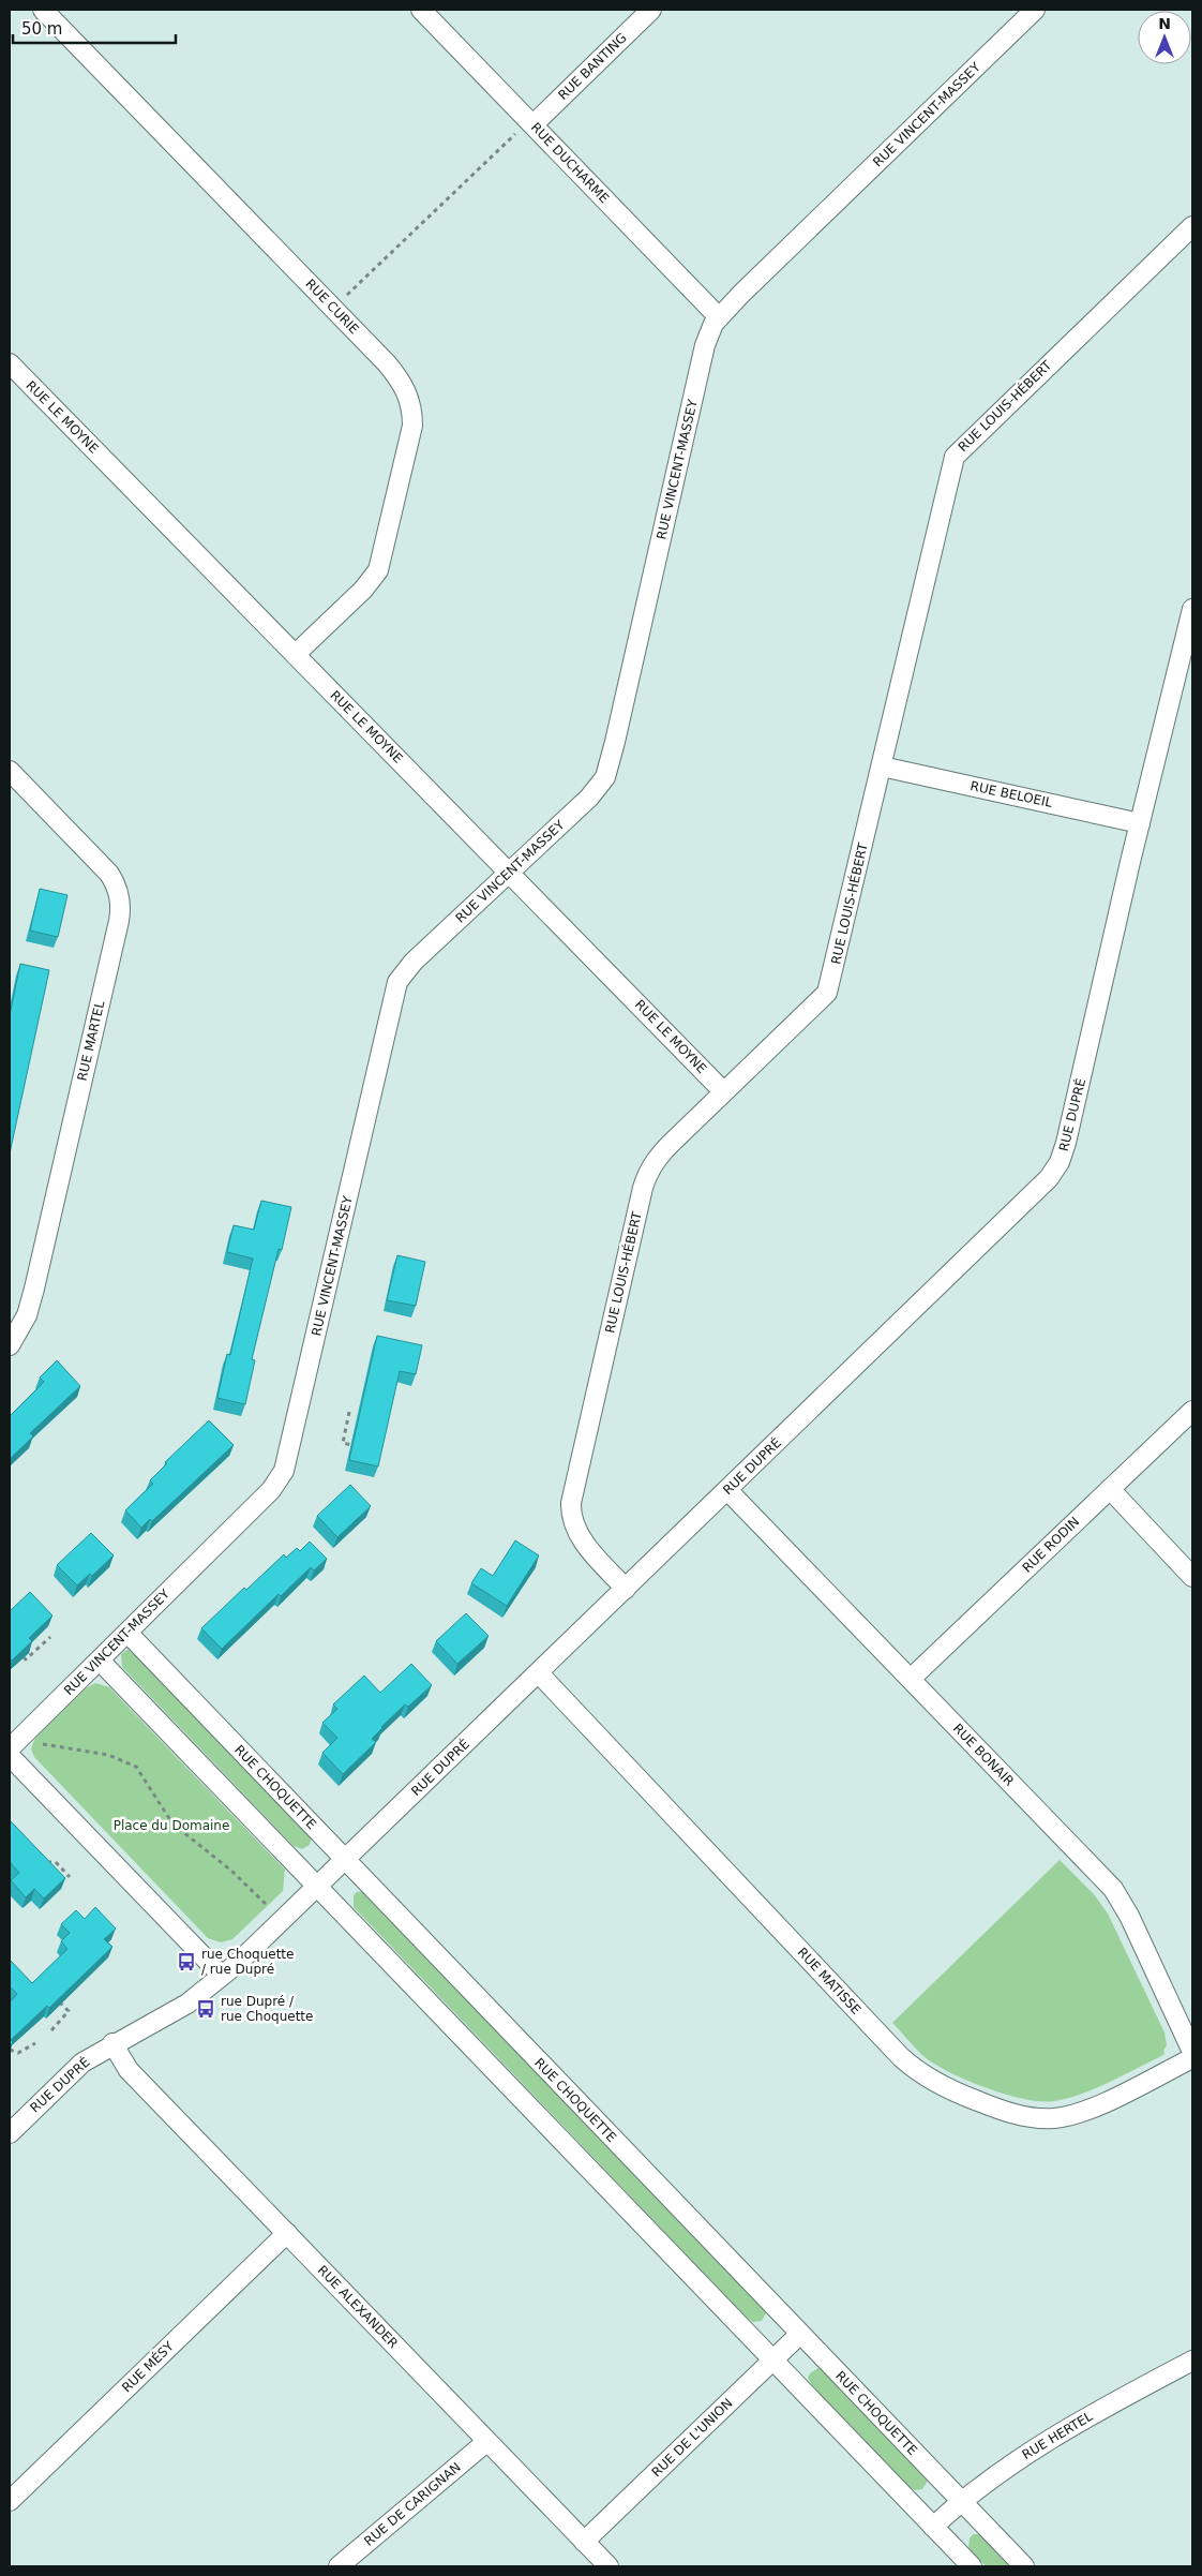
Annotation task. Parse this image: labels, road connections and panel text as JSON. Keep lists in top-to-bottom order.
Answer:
{
  "streets": {
    "street": [
      "RUE BANTING",
      "RUE VINCENT-MASSEY",
      "RUE DUCHARME",
      "RUE CURIE",
      "RUE LOUIS-HÉBERT",
      "RUE LE MOYNE",
      "RUE BELOEIL",
      "RUE MARTEL",
      "RUE DUPRÉ",
      "RUE RODIN",
      "RUE BONAIR",
      "RUE CHOQUETTE",
      "RUE MATISSE",
      "RUE ALEXANDER",
      "RUE MÉSY",
      "RUE HERTEL",
      "RUE DE L'UNION",
      "RUE DE CARIGNAN"
    ]
  },
  "crossings": [
    ["RUE BANTING", "RUE DUCHARME"],
    ["RUE VINCENT-MASSEY", "RUE DUCHARME"],
    ["RUE VINCENT-MASSEY", "RUE LE MOYNE"],
    ["RUE VINCENT-MASSEY", "RUE CHOQUETTE"],
    ["RUE CURIE", "RUE LE MOYNE"],
    ["RUE LOUIS-HÉBERT", "RUE LE MOYNE"],
    ["RUE LOUIS-HÉBERT", "RUE BELOEIL"],
    ["RUE LOUIS-HÉBERT", "RUE DUPRÉ"],
    ["RUE BELOEIL", "RUE DUPRÉ"],
    ["RUE DUPRÉ", "RUE BONAIR"],
    ["RUE DUPRÉ", "RUE CHOQUETTE"],
    ["RUE DUPRÉ", "RUE MATISSE"],
    ["RUE DUPRÉ", "RUE ALEXANDER"],
    ["RUE RODIN", "RUE BONAIR"],
    ["RUE CHOQUETTE", "RUE HERTEL"],
    ["RUE CHOQUETTE", "RUE DE L'UNION"],
    ["RUE ALEXANDER", "RUE MÉSY"],
    ["RUE ALEXANDER", "RUE DE L'UNION"],
    ["RUE ALEXANDER", "RUE DE CARIGNAN"]
  ],
  "parks": ["Place du Domaine"],
  "places": {
    "bus stop": ["rue Choquette / rue Dupré", "rue Dupré / rue Choquette"]
  },
  "scale_bar": "50 m",
  "north": "top"
}
